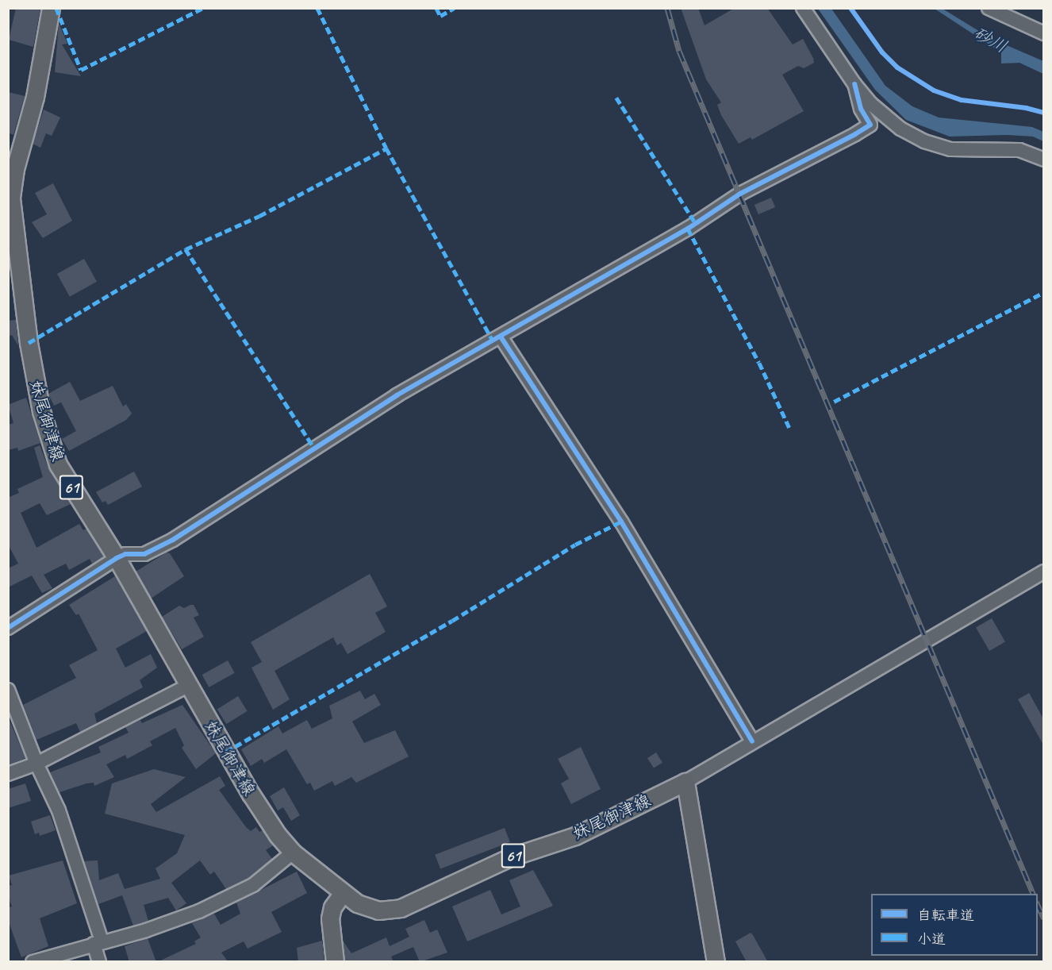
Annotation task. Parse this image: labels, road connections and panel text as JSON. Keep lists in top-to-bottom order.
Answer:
{
  "streets": {
    "main road": ["妹尾御津線", "61"]
  },
  "water": ["砂川"],
  "legend": ["自転車道", "小道"]
}
